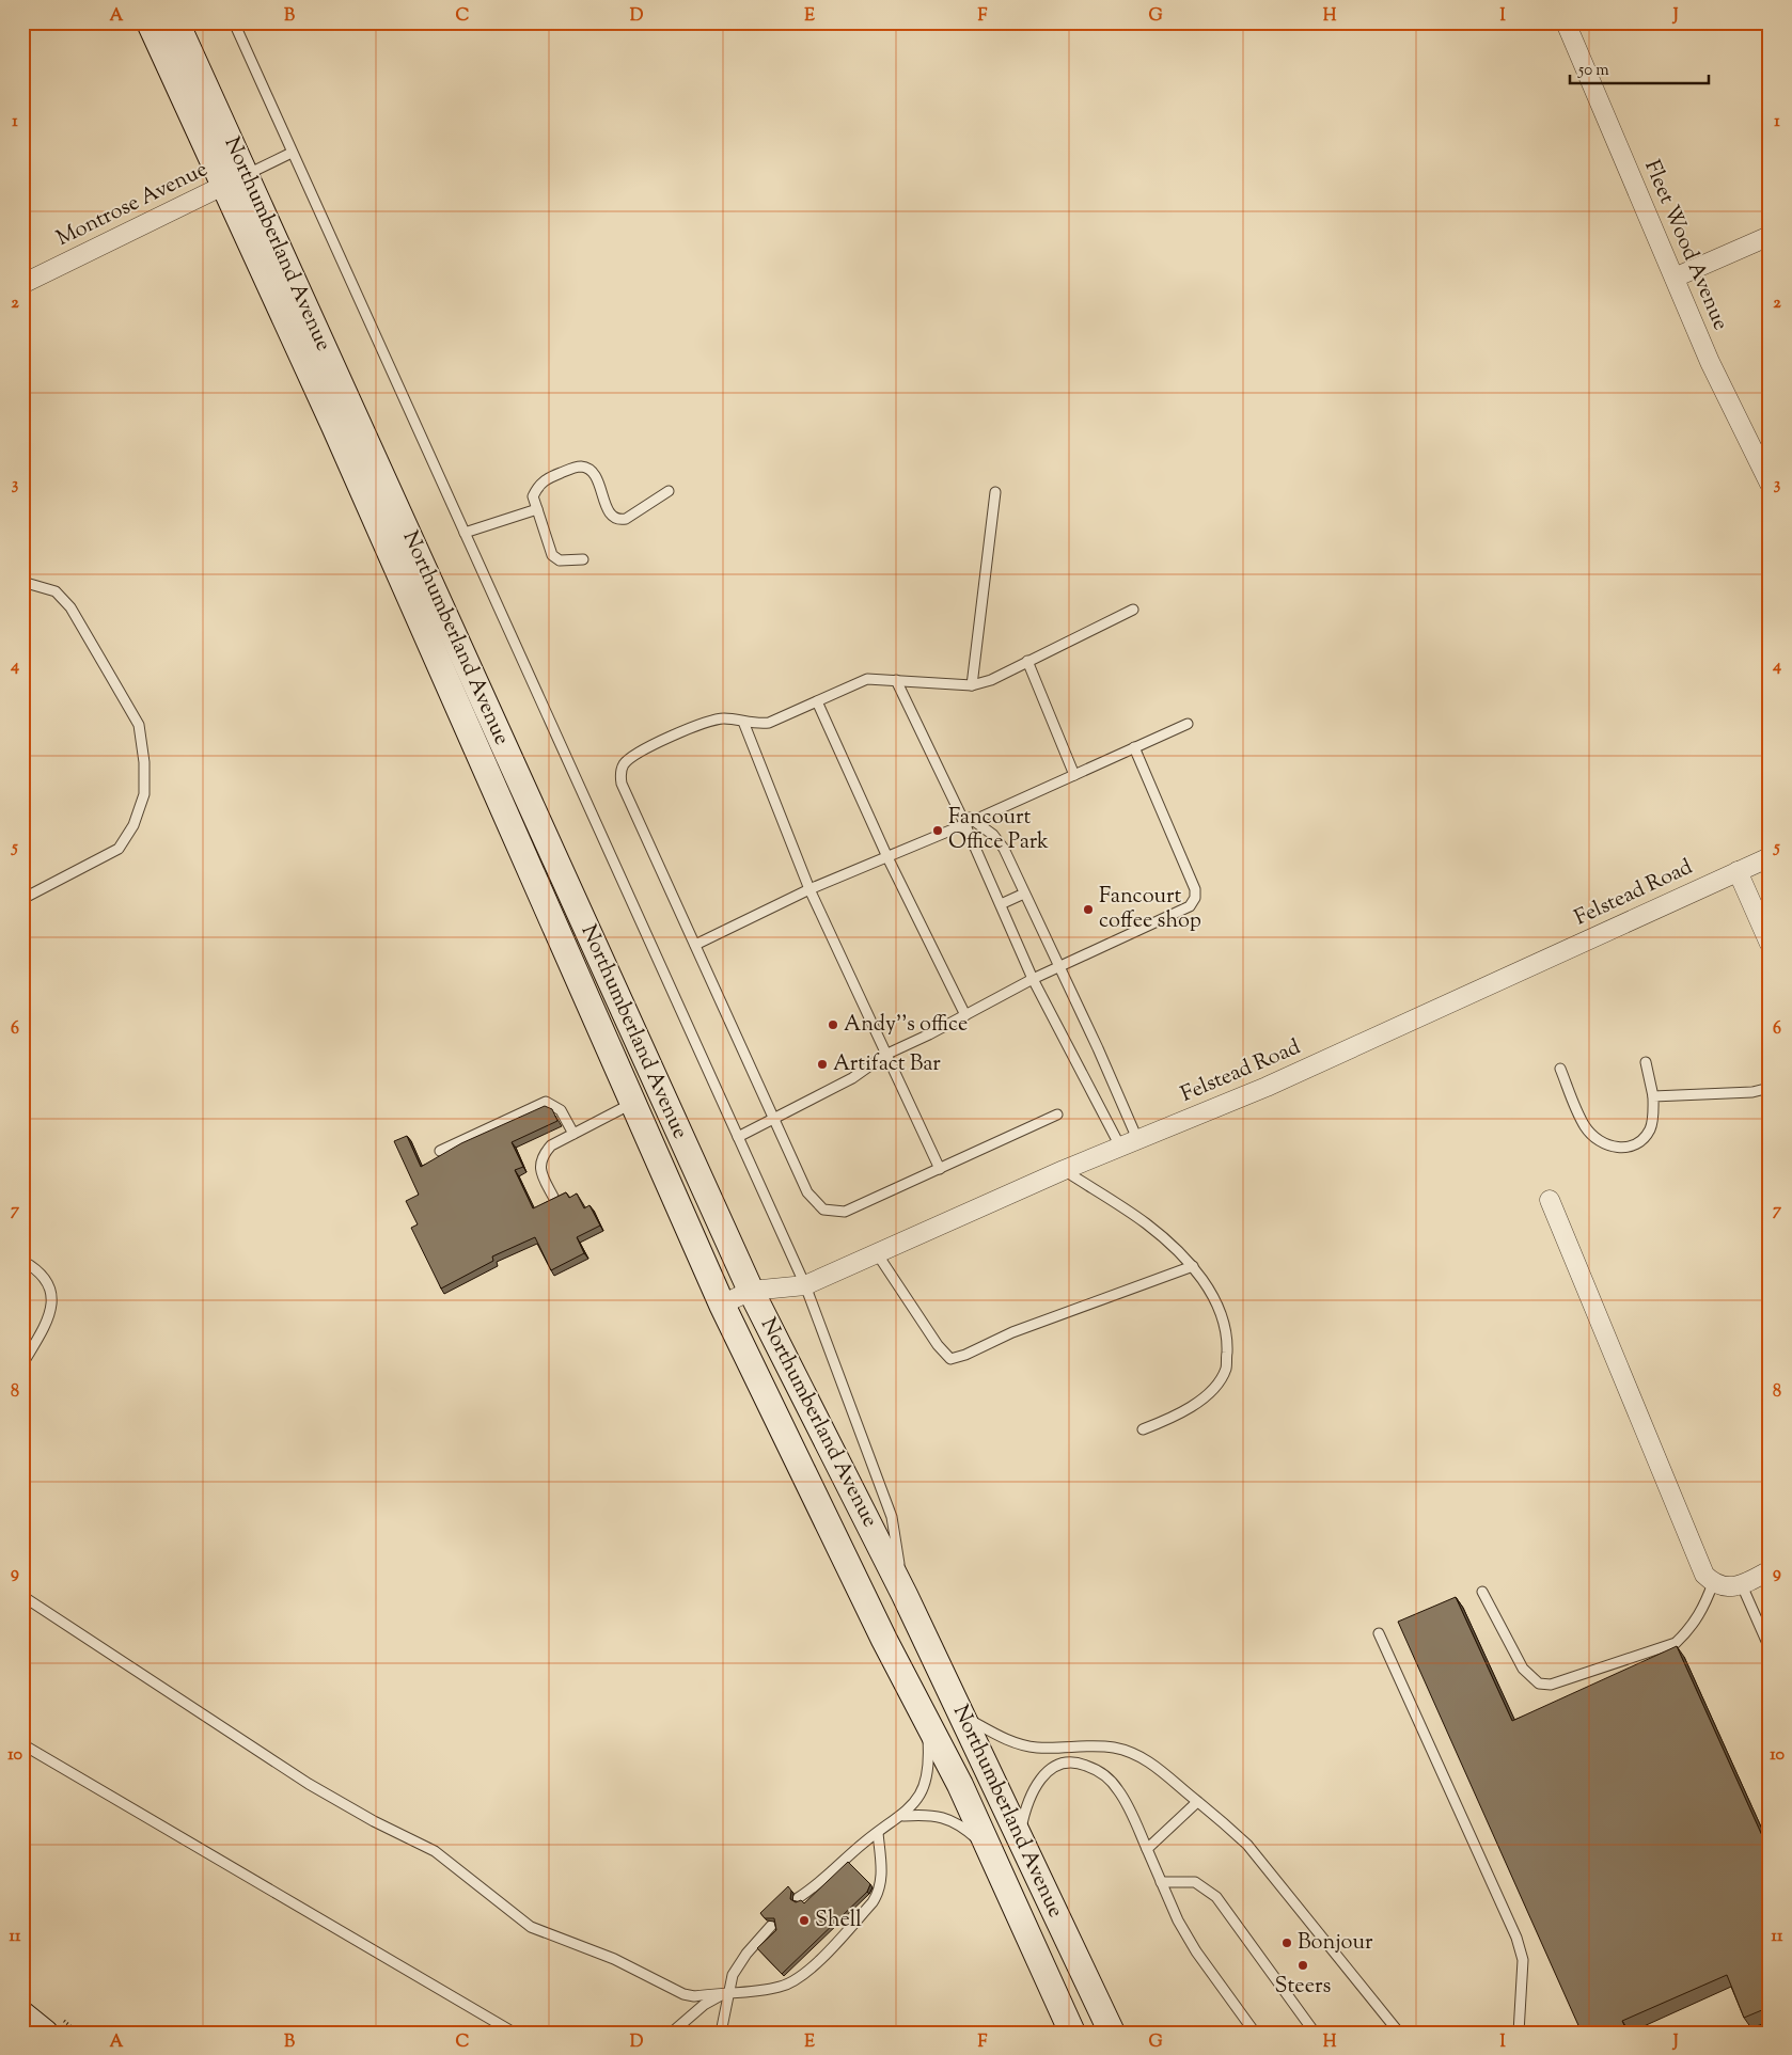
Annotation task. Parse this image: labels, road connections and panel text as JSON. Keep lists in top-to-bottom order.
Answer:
{
  "streets": {
    "main road": ["Northumberland Avenue"],
    "street": ["Montrose Avenue", "Fleet Wood Avenue", "Felstead Road"]
  },
  "crossings": [
    ["Montrose Avenue", "Northumberland Avenue"],
    ["Northumberland Avenue", "Felstead Road"]
  ],
  "places": [
    "Fancourt Office Park",
    "Fancourt coffee shop",
    "Andy''s office",
    "Artifact Bar",
    "Shell",
    "Bonjour",
    "Steers"
  ],
  "scale_bar": "50 m",
  "grid": {
    "columns": [
      "A",
      "B",
      "C",
      "D",
      "E",
      "F",
      "G",
      "H",
      "I",
      "J"
    ],
    "rows": [
      "1",
      "2",
      "3",
      "4",
      "5",
      "6",
      "7",
      "8",
      "9",
      "10",
      "11"
    ]
  }
}
